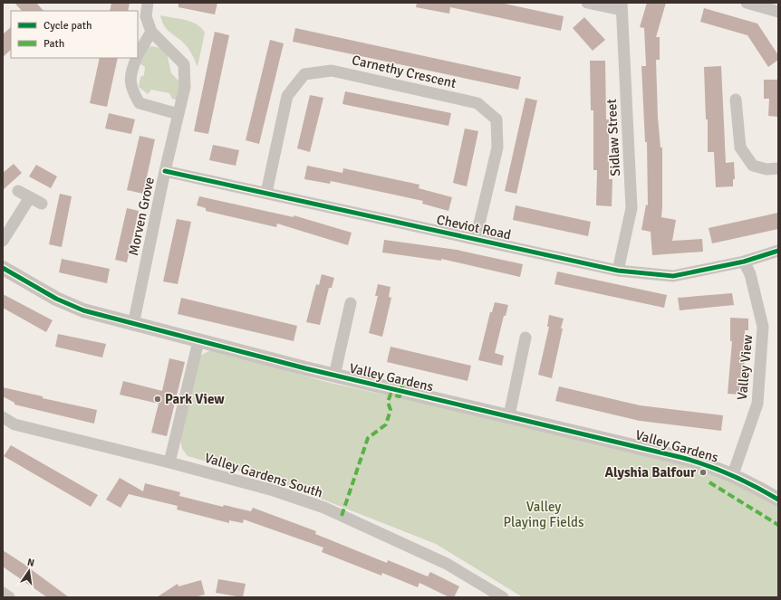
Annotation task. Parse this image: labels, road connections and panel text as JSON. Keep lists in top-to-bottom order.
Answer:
{
  "streets": {
    "street": [
      "Carnethy Crescent",
      "Sidlaw Street",
      "Morven Grove",
      "Cheviot Road",
      "Valley View",
      "Valley Gardens",
      "Valley Gardens South"
    ]
  },
  "crossings": [
    ["Carnethy Crescent", "Cheviot Road"],
    ["Sidlaw Street", "Cheviot Road"],
    ["Morven Grove", "Cheviot Road"],
    ["Morven Grove", "Valley Gardens"],
    ["Cheviot Road", "Valley View"],
    ["Valley View", "Valley Gardens"]
  ],
  "parks": ["Valley Playing Fields"],
  "places": ["Park View", "Alyshia Balfour"],
  "legend": ["Cycle path", "Path"],
  "north": "top"
}
